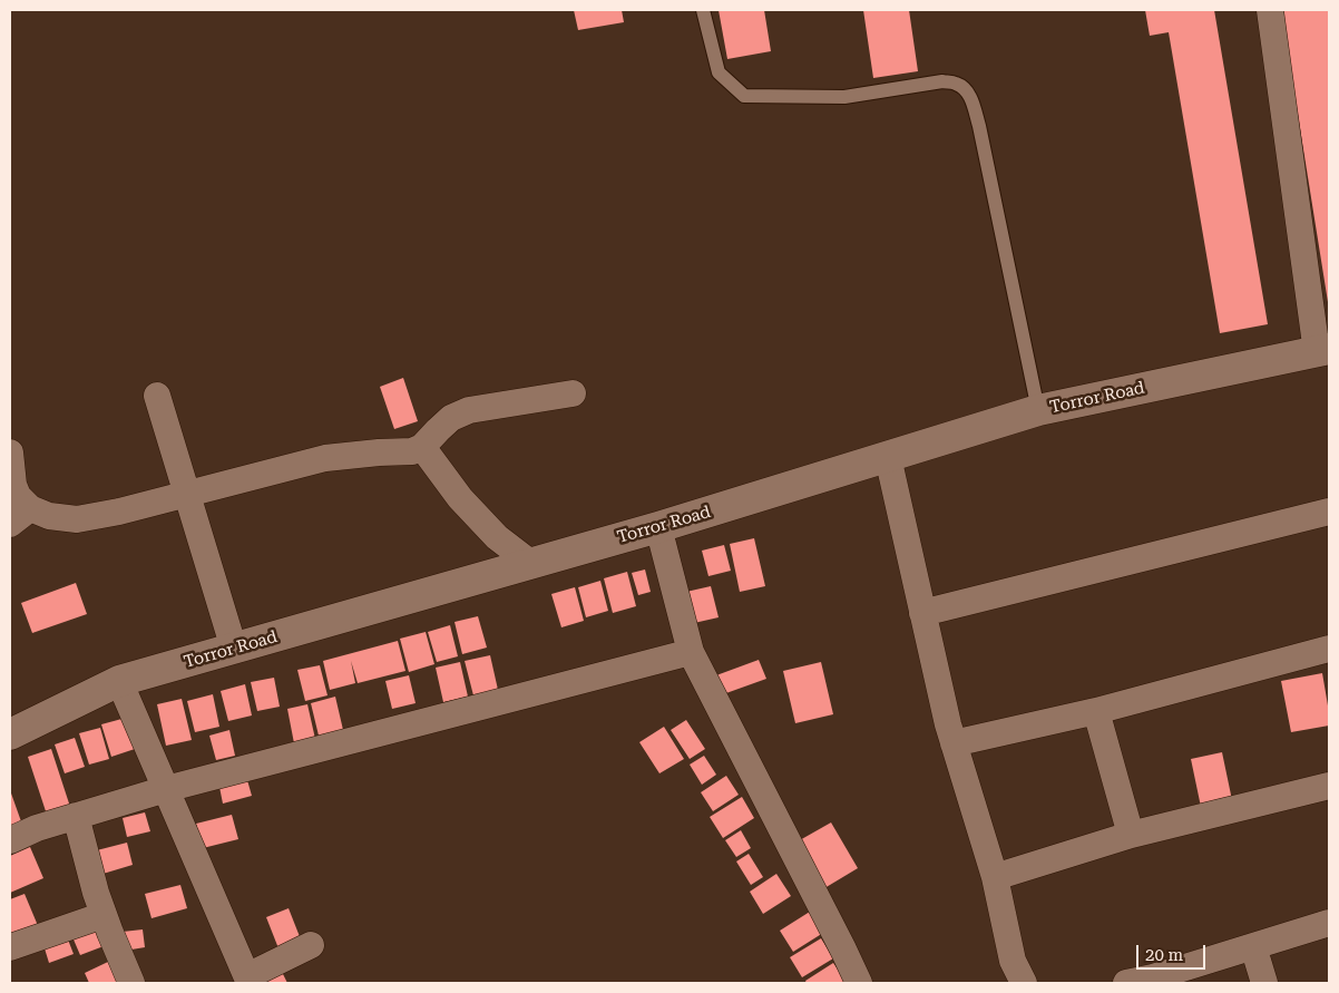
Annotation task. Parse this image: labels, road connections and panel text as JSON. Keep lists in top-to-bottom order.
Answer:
{
  "streets": {
    "street": ["Torror Road"]
  },
  "scale_bar": "20 m"
}
